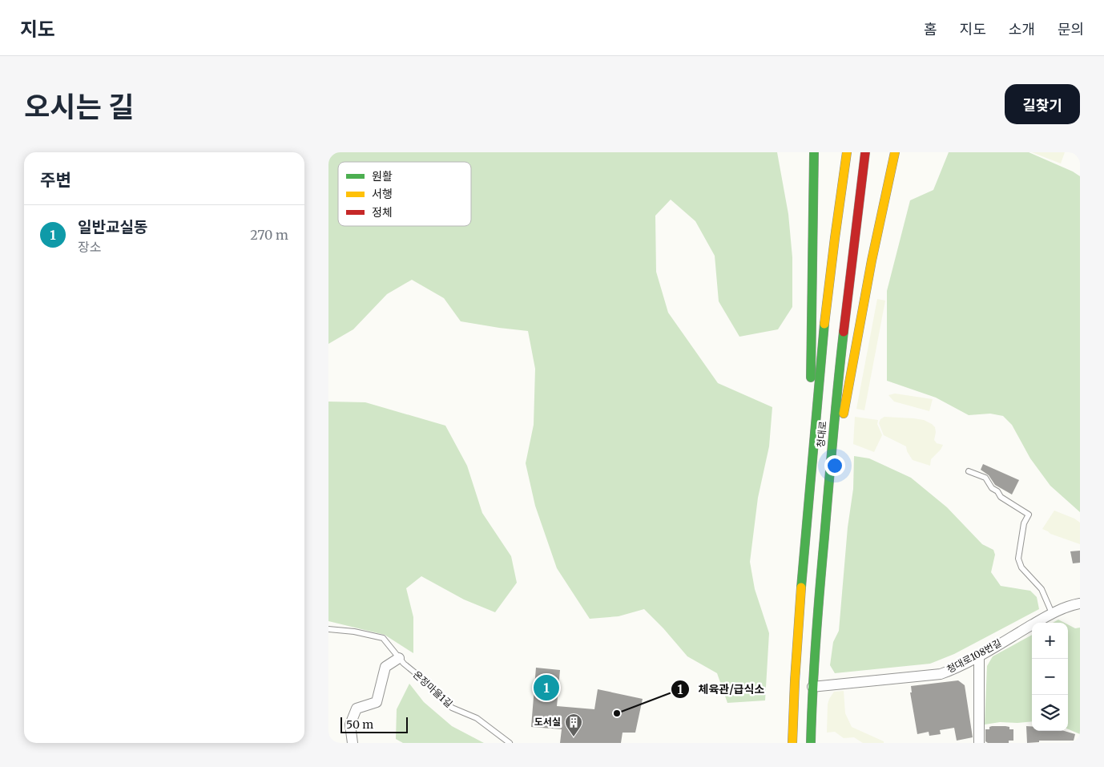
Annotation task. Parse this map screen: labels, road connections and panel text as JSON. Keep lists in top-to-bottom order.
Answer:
{
  "streets": {
    "street": ["청대로", "청대로108번길"],
    "lane": ["온정마을1길"]
  },
  "crossings": [
    ["청대로", "청대로108번길"]
  ],
  "places": {
    "other": ["체육관/급식소"],
    "building": ["도서실"]
  },
  "legend": ["원활", "서행", "정체"],
  "scale_bar": "50 m",
  "page": {
    "header": "지도",
    "nav": [
      "홈",
      "지도",
      "소개",
      "문의"
    ],
    "title": "오시는 길",
    "buttons": "길찾기",
    "heading": "주변",
    "list": [
      {
        "mark": "1",
        "name": "일반교실동",
        "note": "장소",
        "value": "270 m"
      }
    ],
    "map_buttons": ["+", "−"],
    "pins": "1",
    "scale": "50 m"
  }
}
